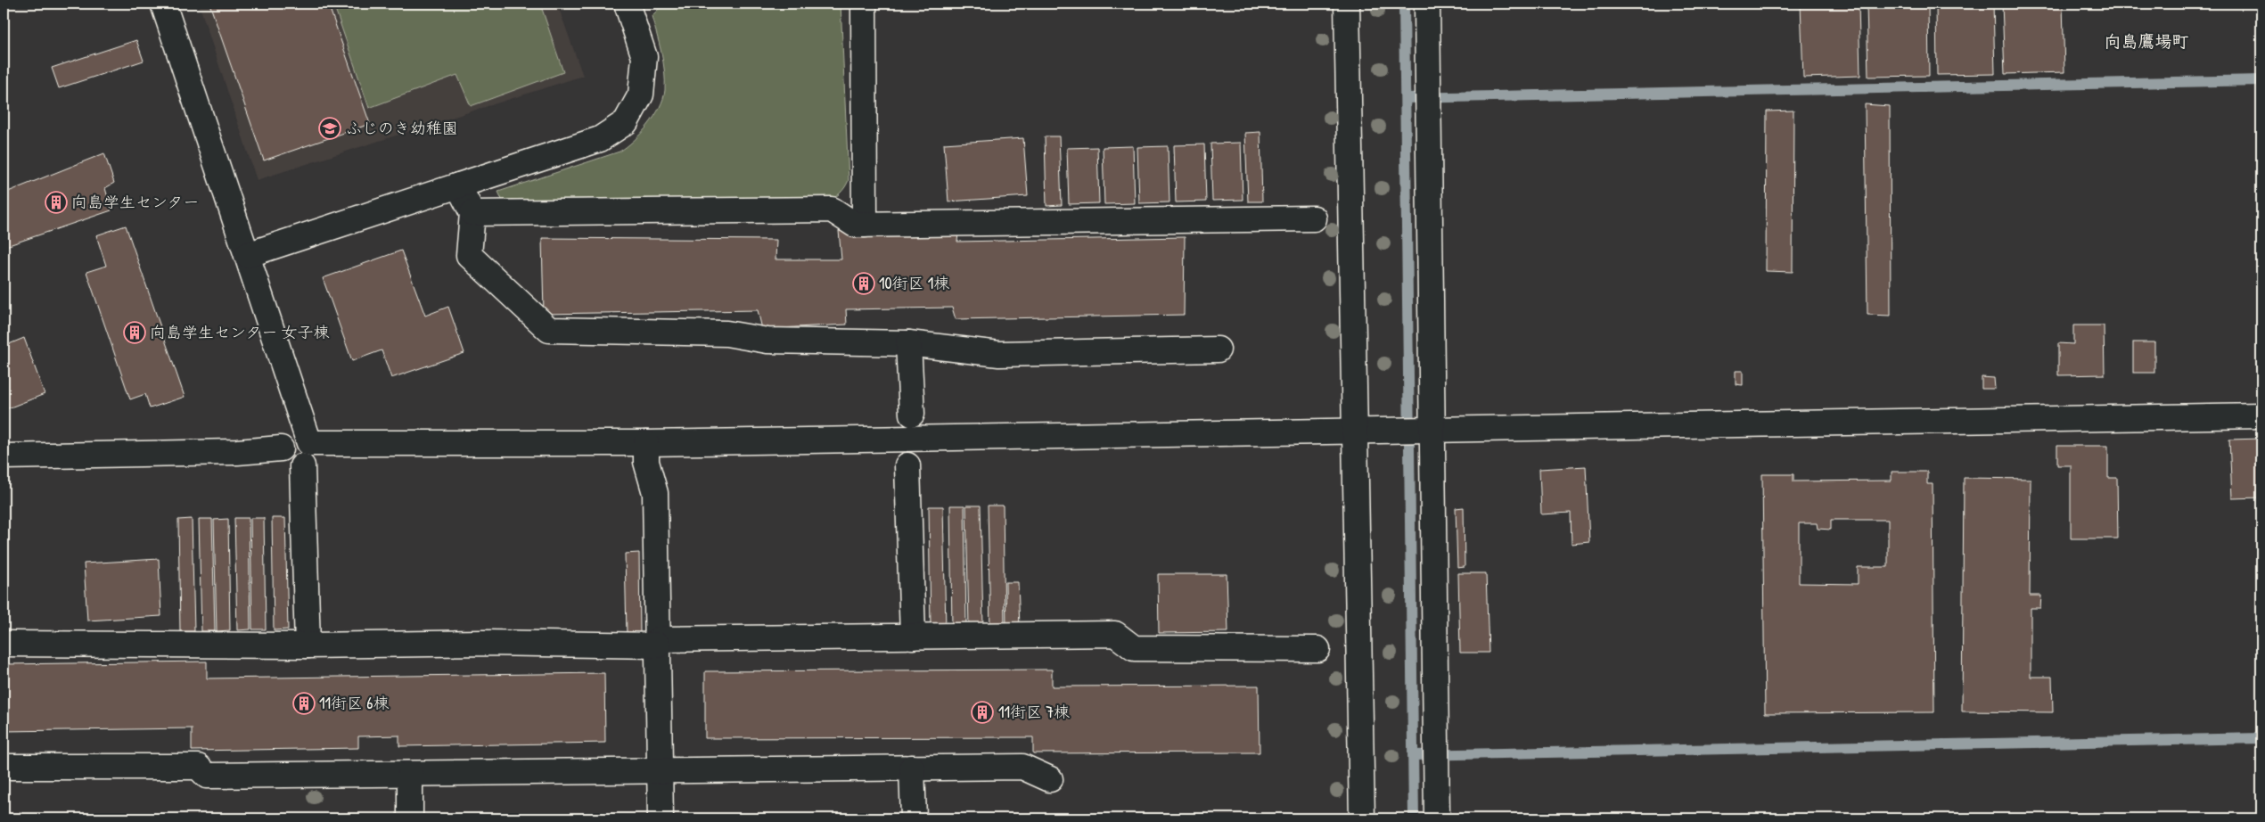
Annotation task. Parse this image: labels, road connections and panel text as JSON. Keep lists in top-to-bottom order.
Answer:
{
  "districts": ["向島鷹場町"],
  "places": {
    "school or university": ["ふじのき幼稚園"],
    "building": [
      "向島学生センター",
      "10街区 1棟",
      "向島学生センター 女子棟",
      "11街区 6棟",
      "11街区 7棟"
    ]
  }
}
